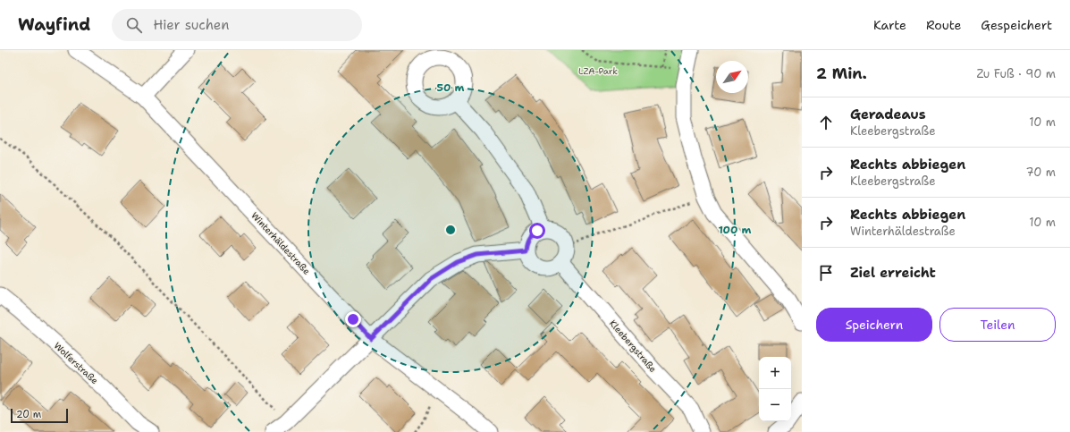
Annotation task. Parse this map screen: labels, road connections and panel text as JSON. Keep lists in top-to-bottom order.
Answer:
{
  "streets": {
    "street": ["Winterhäldestraße", "Kleebergstraße", "Wolferstraße"]
  },
  "parks": ["LZA-Park"],
  "scale_bar": "20 m",
  "north": "top right",
  "page": {
    "header": "Wayfind",
    "search": "Hier suchen",
    "nav": ["Karte", "Route", "Gespeichert"],
    "heading": ["2 Min.", "Zu Fuß · 90 m"],
    "list": [
      ["Geradeaus", "Kleebergstraße", "10 m"],
      ["Rechts abbiegen", "Kleebergstraße", "70 m"],
      ["Rechts abbiegen", "Winterhäldestraße", "10 m"],
      "Ziel erreicht"
    ],
    "buttons": ["Speichern", "Teilen"],
    "map_buttons": ["+", "−"],
    "scale": "20 m"
  },
  "rings": ["50 m", "100 m"]
}
